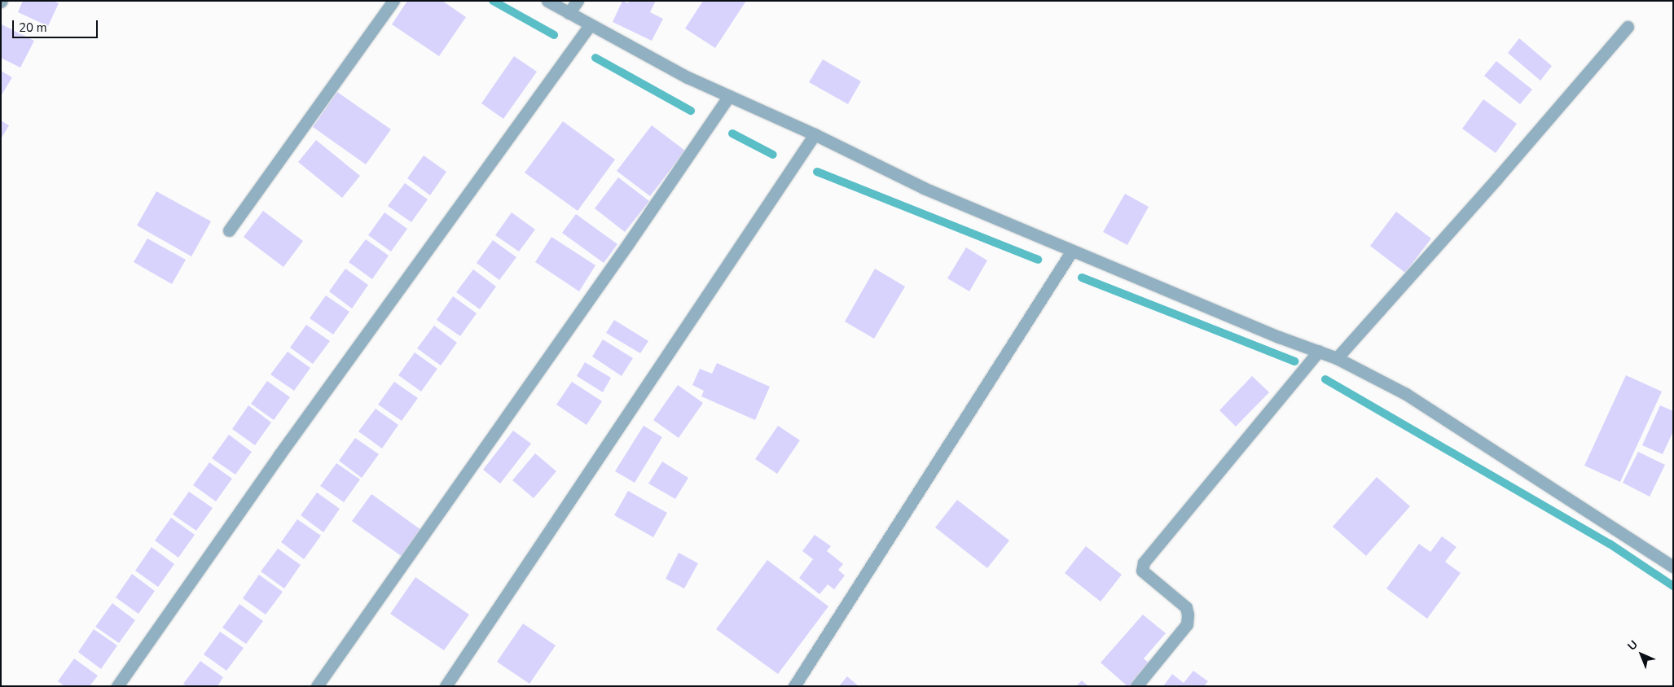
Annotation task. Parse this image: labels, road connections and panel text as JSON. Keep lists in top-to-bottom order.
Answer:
{
  "scale_bar": "20 m",
  "north": "top left"
}
